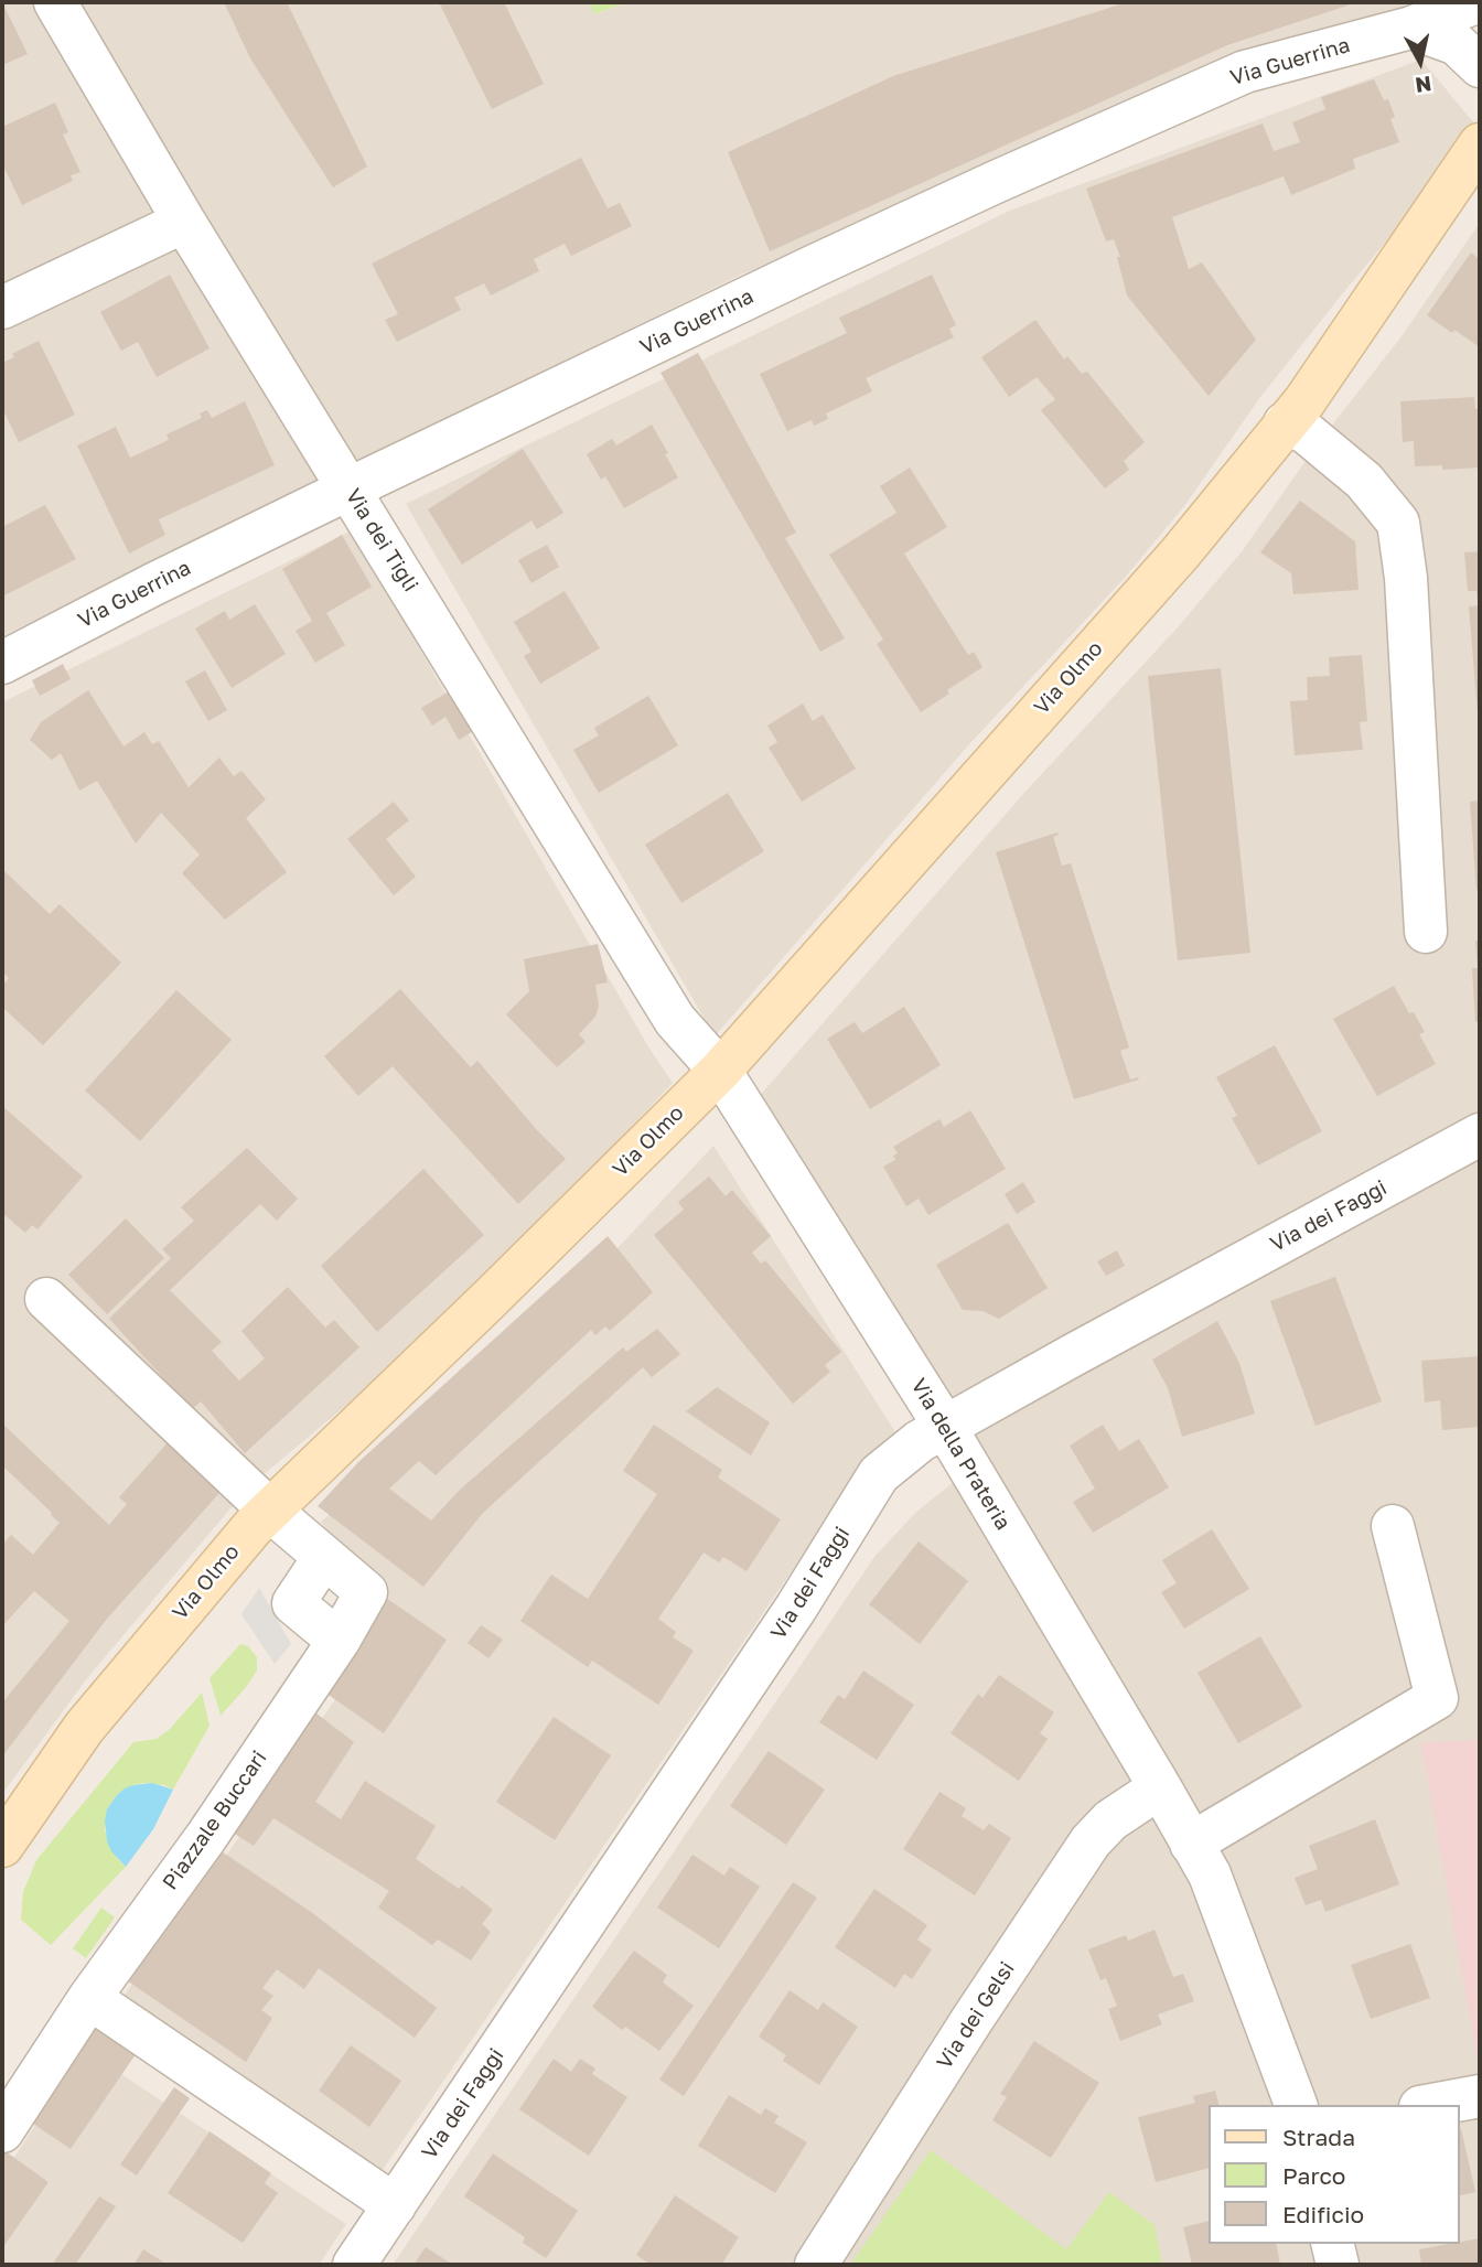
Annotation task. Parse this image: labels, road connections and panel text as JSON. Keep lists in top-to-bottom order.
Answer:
{
  "streets": {
    "street": [
      "Via Guerrina",
      "Via dei Tigli",
      "Via Olmo",
      "Via dei Faggi",
      "Via della Prateria",
      "Piazzale Buccari",
      "Via dei Gelsi"
    ]
  },
  "crossings": [
    ["Via Guerrina", "Via dei Tigli"],
    ["Via dei Tigli", "Via Olmo"],
    ["Via dei Tigli", "Via della Prateria"],
    ["Via Olmo", "Via della Prateria"],
    ["Via Olmo", "Piazzale Buccari"],
    ["Via dei Faggi", "Via della Prateria"],
    ["Via della Prateria", "Via dei Gelsi"]
  ],
  "legend": ["Strada", "Parco", "Edificio"],
  "north": "bottom"
}
